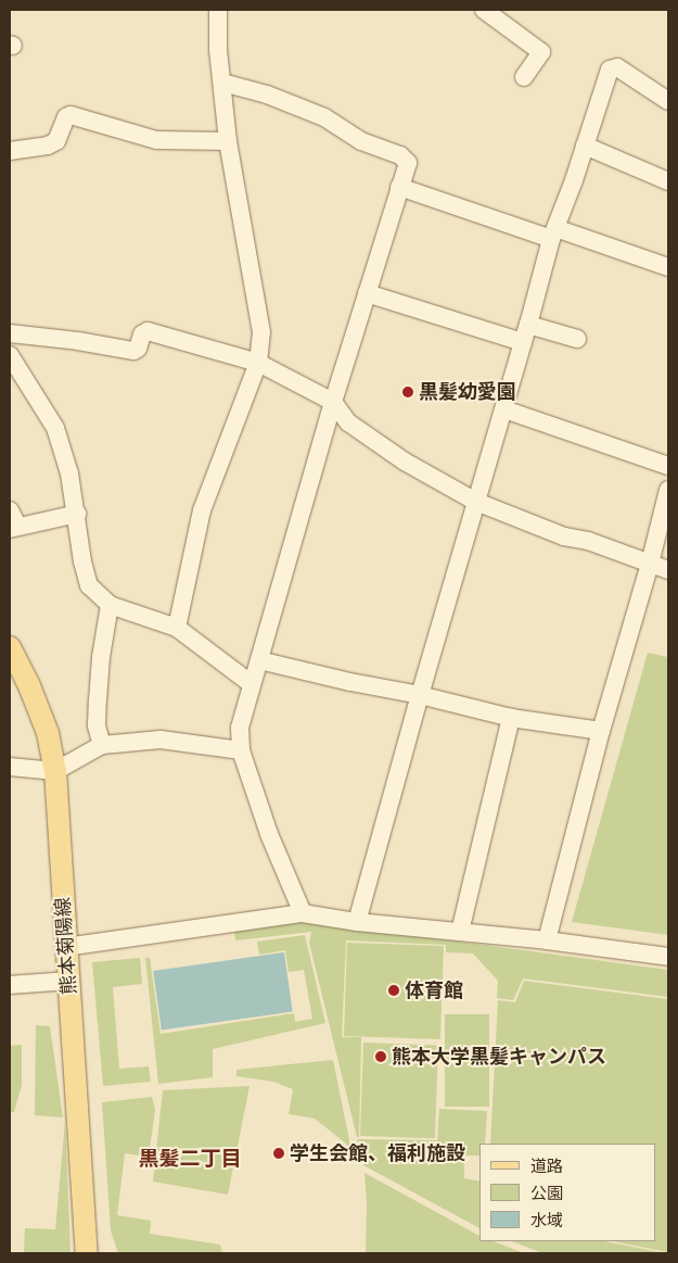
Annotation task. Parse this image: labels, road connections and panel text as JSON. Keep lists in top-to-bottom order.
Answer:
{
  "streets": {
    "main road": ["熊本菊陽線"]
  },
  "districts": ["黒髪二丁目"],
  "places": [
    "黒髪幼愛園",
    "体育館",
    "熊本大学黒髪キャンパス",
    "学生会館、福利施設"
  ],
  "legend": ["道路", "公園", "水域"]
}
